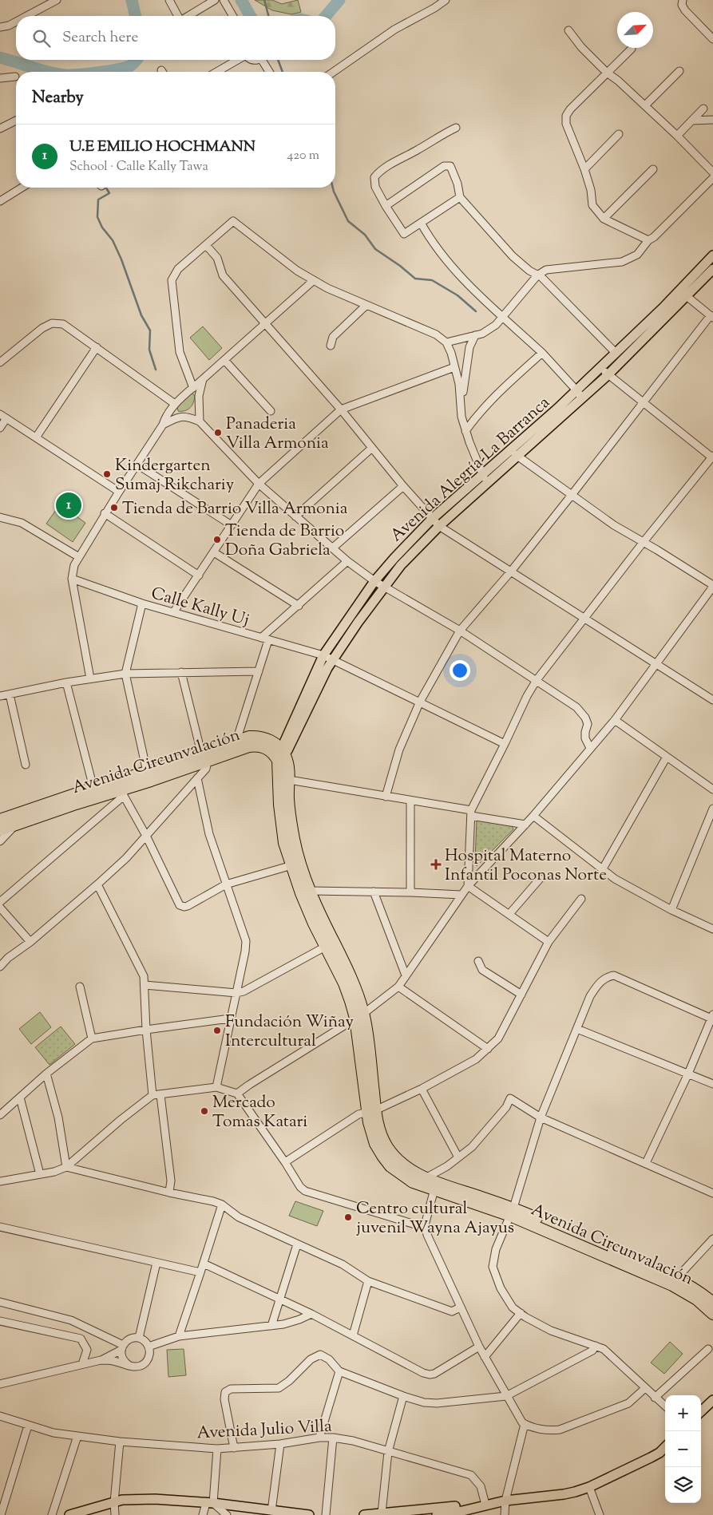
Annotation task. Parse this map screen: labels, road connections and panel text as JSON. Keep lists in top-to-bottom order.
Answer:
{
  "streets": {
    "highway": ["Avenida Circunvalación"],
    "main road": ["Avenida Alegría-La Barranca"],
    "street": ["Calle Kally Uj", "Avenida Julio Villa"]
  },
  "crossings": [
    ["Avenida Alegría-La Barranca", "Calle Kally Uj"],
    ["Avenida Alegría-La Barranca", "Avenida Circunvalación"]
  ],
  "places": {
    "other": [
      "Panaderia Villa Armonia",
      "Kindergarten Sumaj Rikchariy",
      "Tienda de Barrio Villa Armonia",
      "Tienda de Barrio Doña Gabriela",
      "Fundación Wiñay Intercultural",
      "Mercado Tomas Katari",
      "Centro cultural juvenil Wayna Ajayus"
    ],
    "health": ["Hospital Materno Infantil Poconas Norte"]
  },
  "north": "top right",
  "page": {
    "search": "Search here",
    "heading": "Nearby",
    "list": [
      {
        "mark": "1",
        "name": "U.E EMILIO HOCHMANN",
        "note": "School · Calle Kally Tawa",
        "value": "420 m"
      }
    ],
    "pins": "1",
    "map_buttons": ["+", "−"]
  }
}
